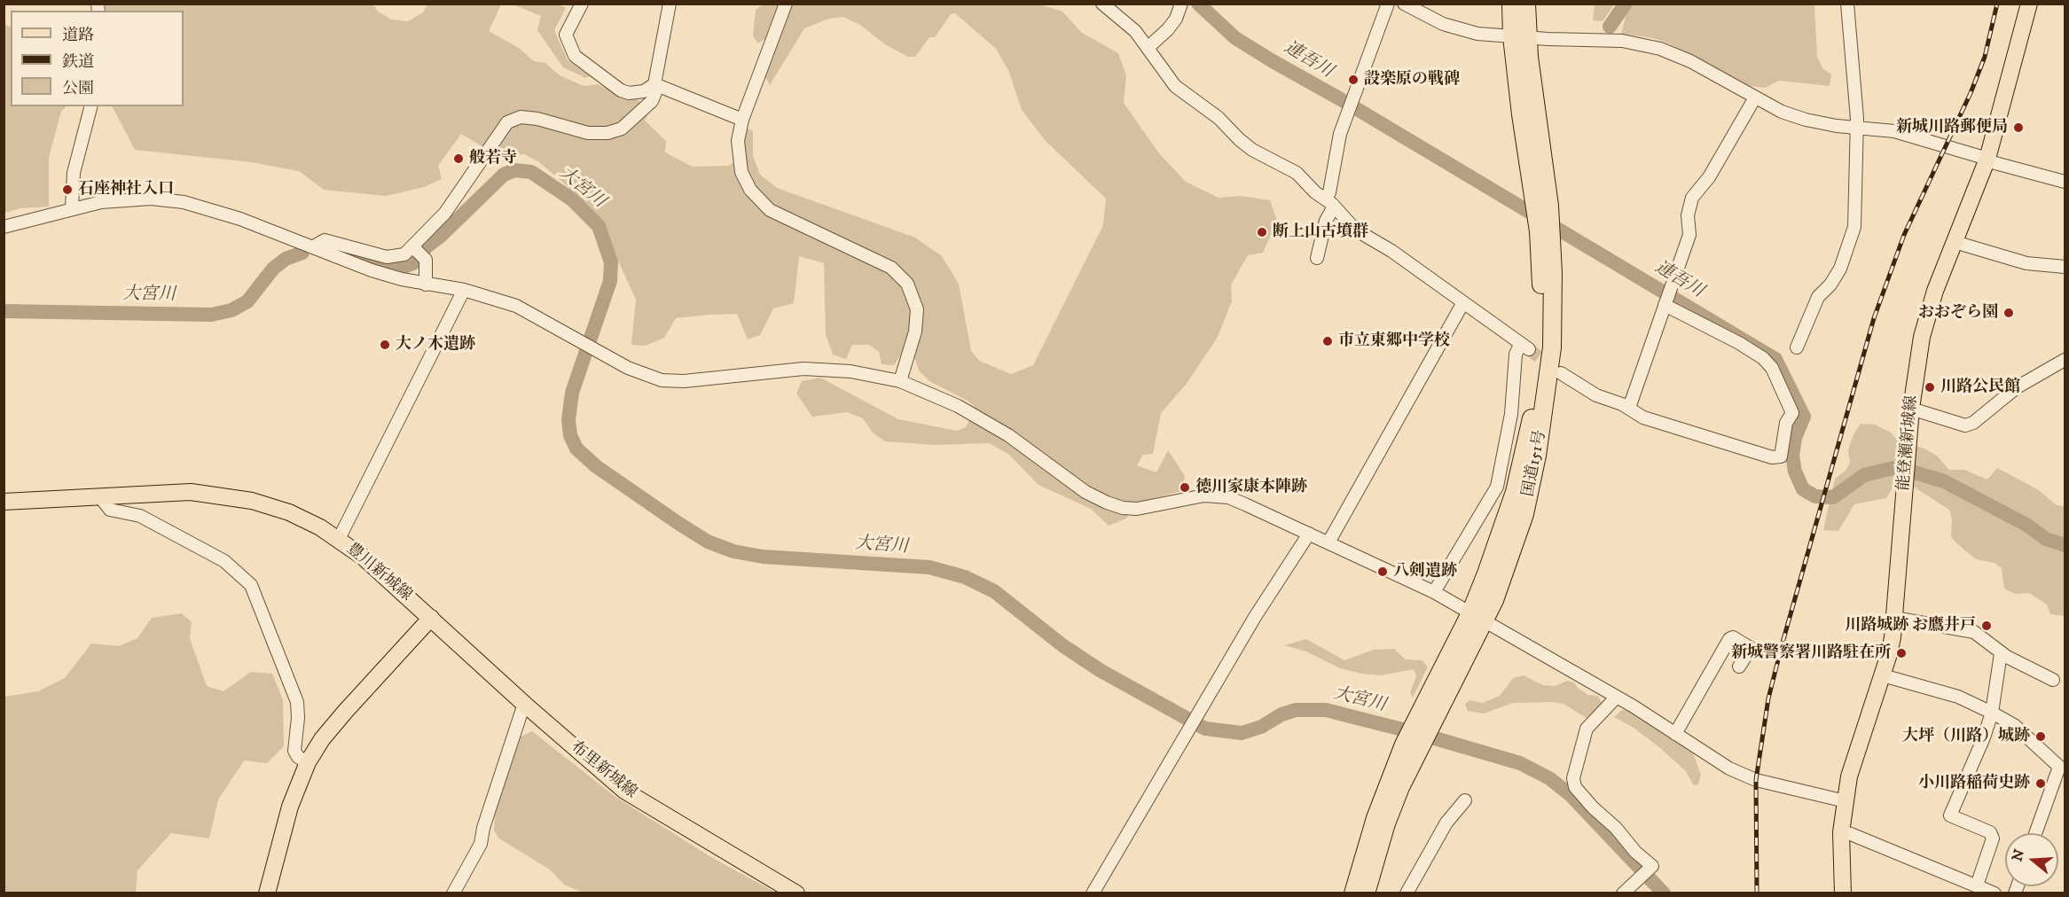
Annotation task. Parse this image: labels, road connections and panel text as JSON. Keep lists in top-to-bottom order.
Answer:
{
  "streets": {
    "highway": ["国道151号"],
    "main road": ["能登瀬新城線", "豊川新城線", "布里新城線"]
  },
  "crossings": [
    ["豊川新城線", "布里新城線"]
  ],
  "water": ["連吾川", "大宮川"],
  "places": [
    "設楽原の戦碑",
    "新城川路郵便局",
    "般若寺",
    "石座神社入口",
    "断上山古墳群",
    "おおぞら園",
    "市立東郷中学校",
    "大ノ木遺跡",
    "川路公民館",
    "徳川家康本陣跡",
    "八剣遺跡",
    "川路城跡 お鷹井戸",
    "新城警察署川路駐在所",
    "大坪（川路）城跡",
    "小川路稲荷史跡"
  ],
  "legend": ["道路", "鉄道", "公園"],
  "north": "left"
}
